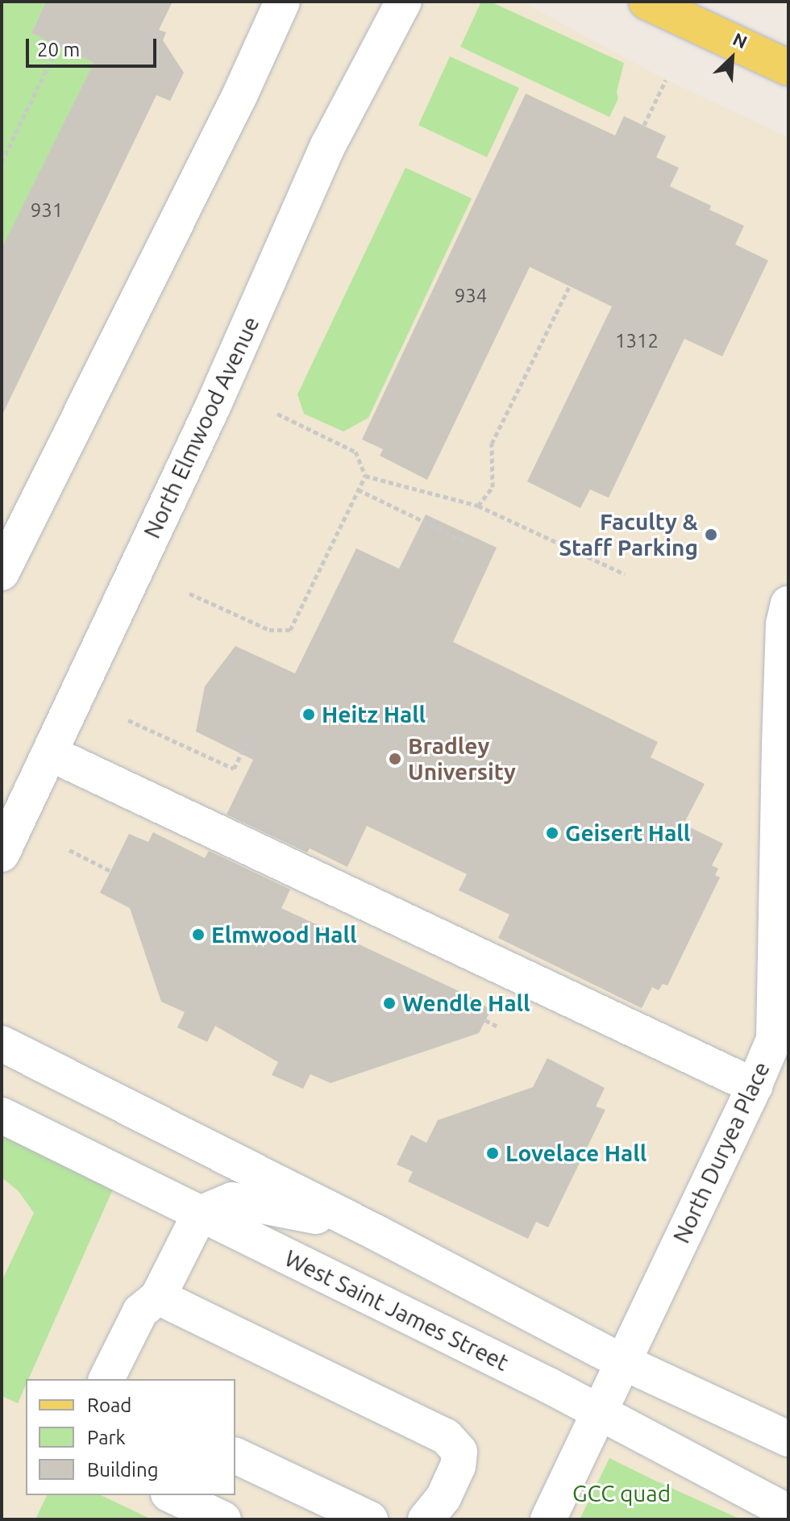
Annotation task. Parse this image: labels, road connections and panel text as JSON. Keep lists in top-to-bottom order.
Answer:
{
  "streets": {
    "street": ["North Elmwood Avenue", "North Duryea Place", "West Saint James Street"]
  },
  "crossings": [
    ["North Duryea Place", "West Saint James Street"]
  ],
  "parks": ["GCC quad"],
  "places": [
    "Faculty & Staff Parking",
    "Heitz Hall",
    "Bradley University",
    "Geisert Hall",
    "Elmwood Hall",
    "Wendle Hall",
    "Lovelace Hall"
  ],
  "house_numbers": ["931", "934", "1312"],
  "legend": ["Road", "Park", "Building"],
  "scale_bar": "20 m",
  "north": "top right"
}
